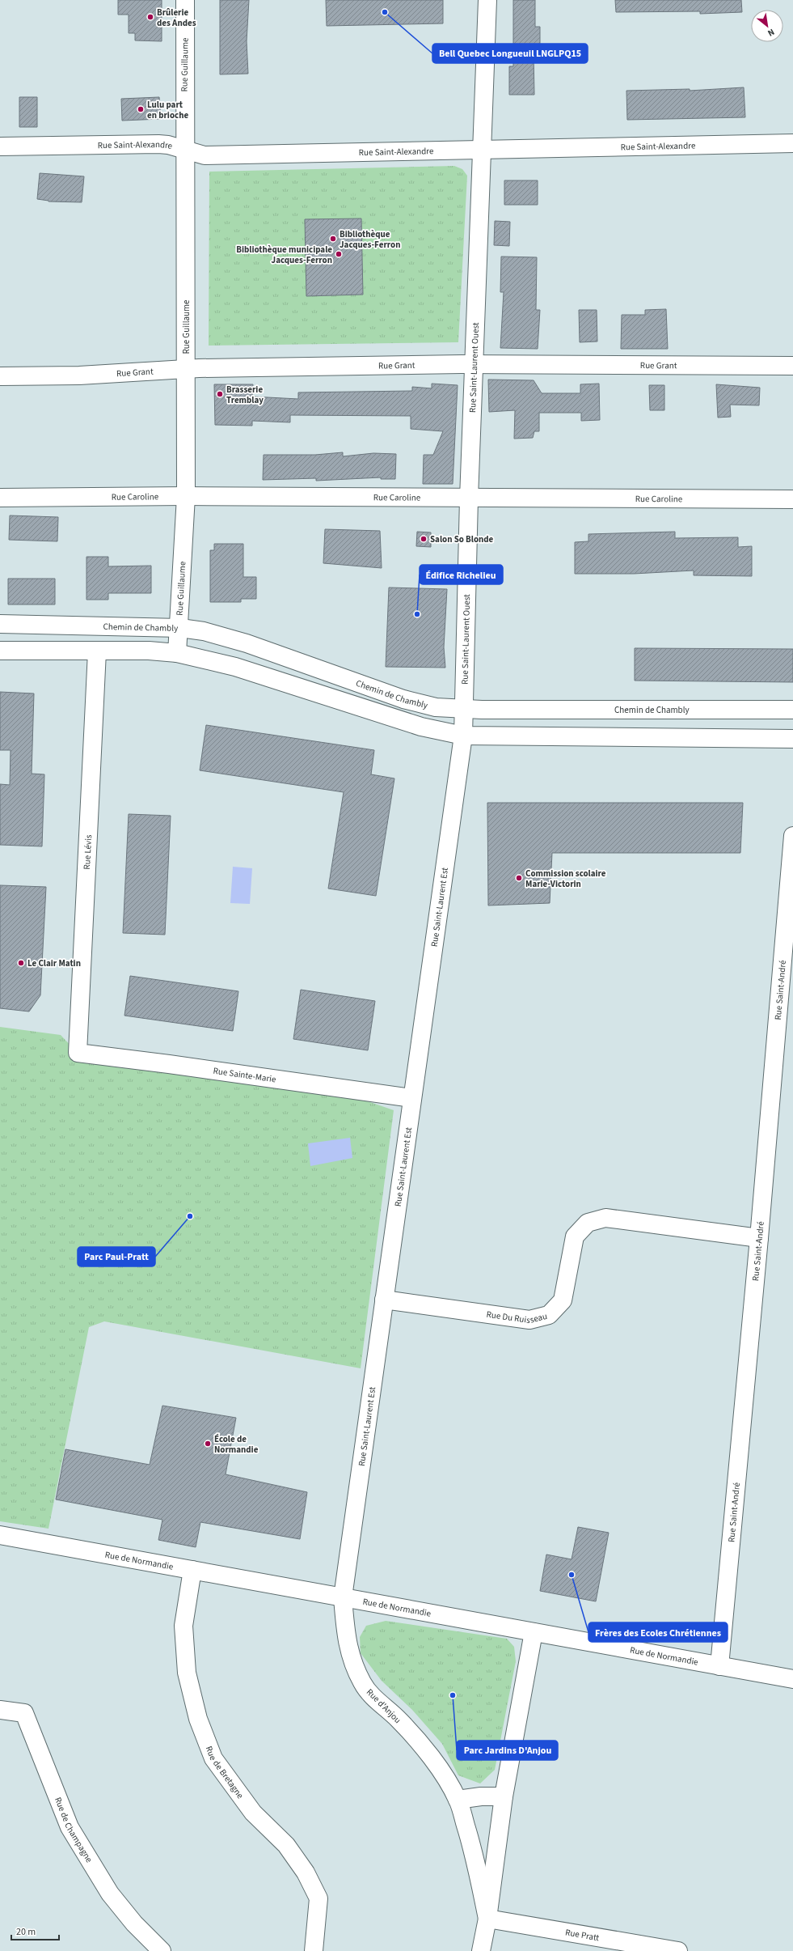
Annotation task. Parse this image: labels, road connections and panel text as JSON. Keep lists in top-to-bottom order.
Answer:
{
  "streets": {
    "street": [
      "Rue Guillaume",
      "Rue Saint-Alexandre",
      "Rue Grant",
      "Rue Saint-Laurent Ouest",
      "Rue Caroline",
      "Chemin de Chambly",
      "Rue Lévis",
      "Rue Saint-Laurent Est",
      "Rue Saint-André",
      "Rue Sainte-Marie",
      "Rue Du Ruisseau",
      "Rue de Normandie",
      "Rue d'Anjou",
      "Rue de Bretagne",
      "Rue de Champagne",
      "Rue Pratt"
    ]
  },
  "crossings": [
    ["Rue Guillaume", "Rue Saint-Alexandre"],
    ["Rue Guillaume", "Rue Grant"],
    ["Rue Guillaume", "Rue Caroline"],
    ["Rue Guillaume", "Chemin de Chambly"],
    ["Rue Saint-Alexandre", "Rue Saint-Laurent Ouest"],
    ["Rue Grant", "Rue Saint-Laurent Ouest"],
    ["Rue Saint-Laurent Ouest", "Rue Caroline"],
    ["Rue Saint-Laurent Ouest", "Chemin de Chambly"],
    ["Rue Saint-Laurent Ouest", "Rue Saint-Laurent Est"],
    ["Rue Lévis", "Rue Sainte-Marie"],
    ["Rue Saint-Laurent Est", "Rue Sainte-Marie"],
    ["Rue Saint-Laurent Est", "Rue Du Ruisseau"],
    ["Rue Saint-Laurent Est", "Rue de Normandie"],
    ["Rue Saint-Laurent Est", "Rue d'Anjou"],
    ["Rue Saint-André", "Rue Du Ruisseau"],
    ["Rue Saint-André", "Rue de Normandie"],
    ["Rue de Normandie", "Rue d'Anjou"],
    ["Rue de Normandie", "Rue de Bretagne"],
    ["Rue d'Anjou", "Rue Pratt"]
  ],
  "places": [
    "Bell Quebec Longueuil LNGLPQ15",
    "Brûlerie des Andes",
    "Lulu part en brioche",
    "Bibliothèque Jacques-Ferron",
    "Bibliothèque municipale Jacques-Ferron",
    "Brasserie Tremblay",
    "Salon So Blonde",
    "Édifice Richelieu",
    "Commission scolaire Marie-Victorin",
    "Le Clair Matin",
    "Parc Paul-Pratt",
    "École de Normandie",
    "Frères des Ecoles Chrétiennes",
    "Parc Jardins D'Anjou"
  ],
  "scale_bar": "20 m",
  "north": "bottom right"
}
